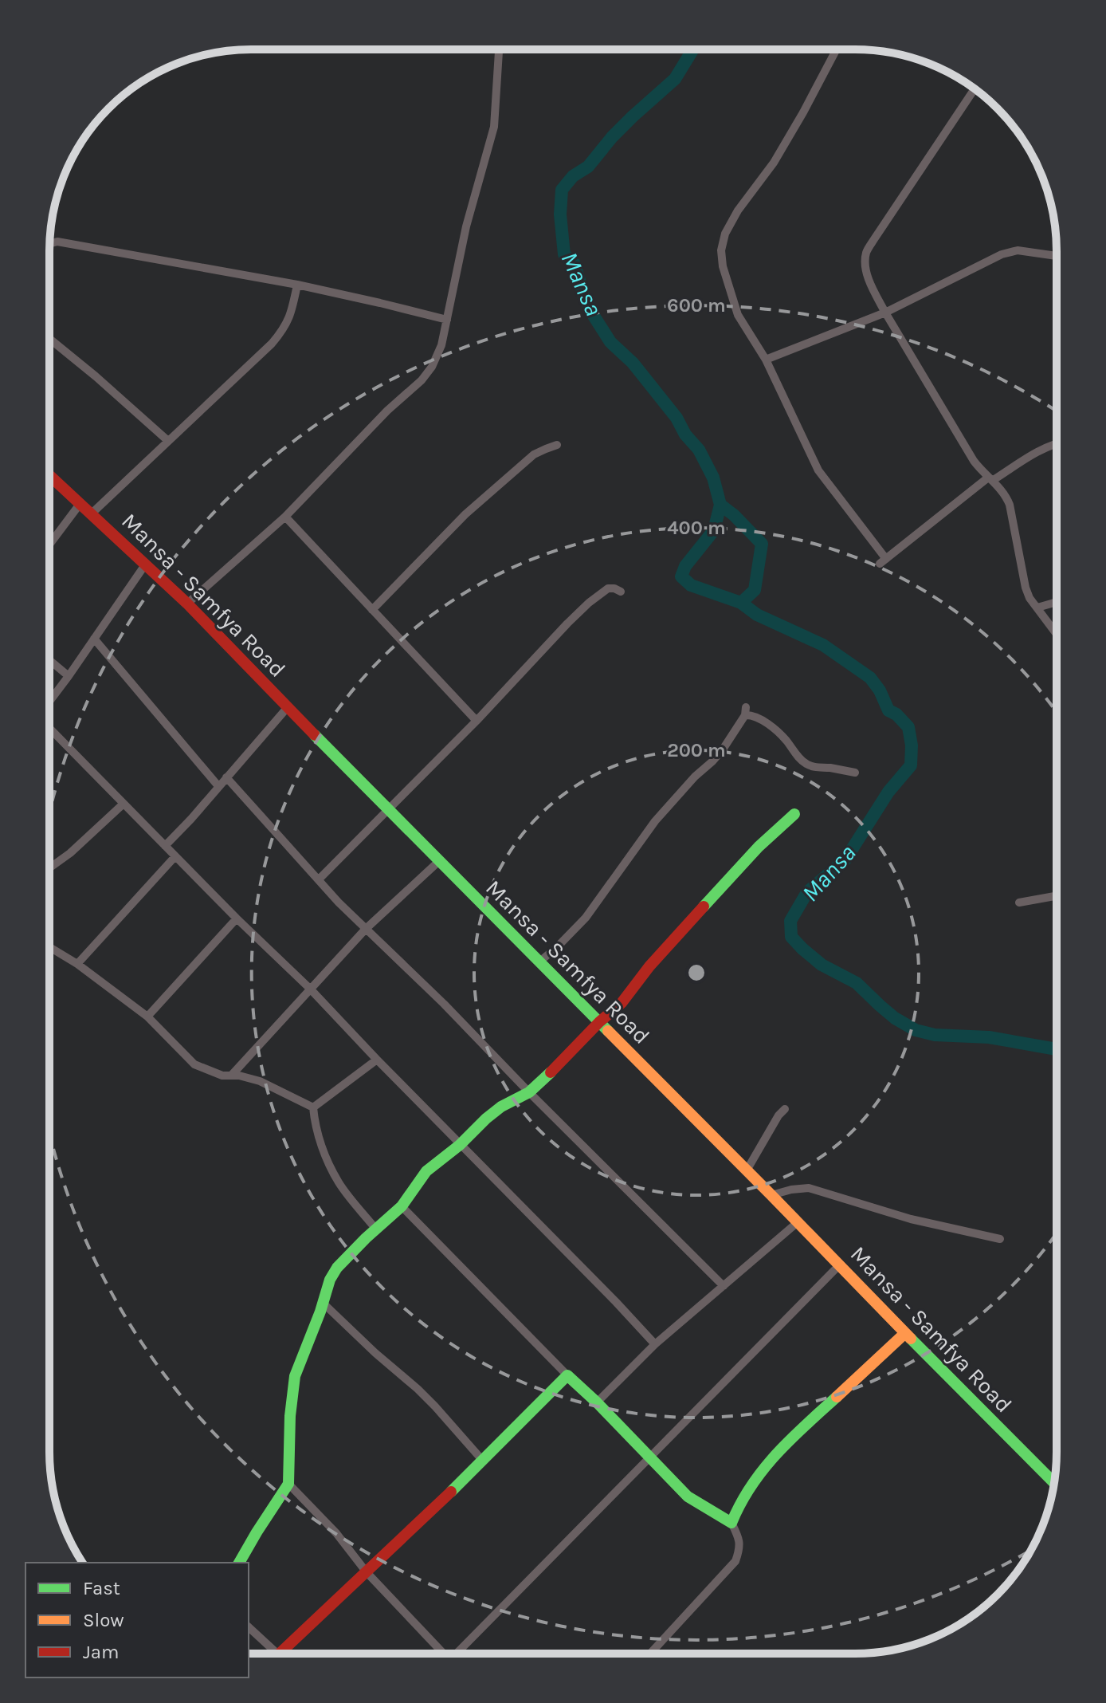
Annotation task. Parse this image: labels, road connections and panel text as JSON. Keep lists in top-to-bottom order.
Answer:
{
  "streets": {
    "street": ["Mansa - Samfya Road"]
  },
  "water": ["Mansa"],
  "legend": ["Fast", "Slow", "Jam"],
  "rings": ["600 m", "400 m", "200 m"]
}
